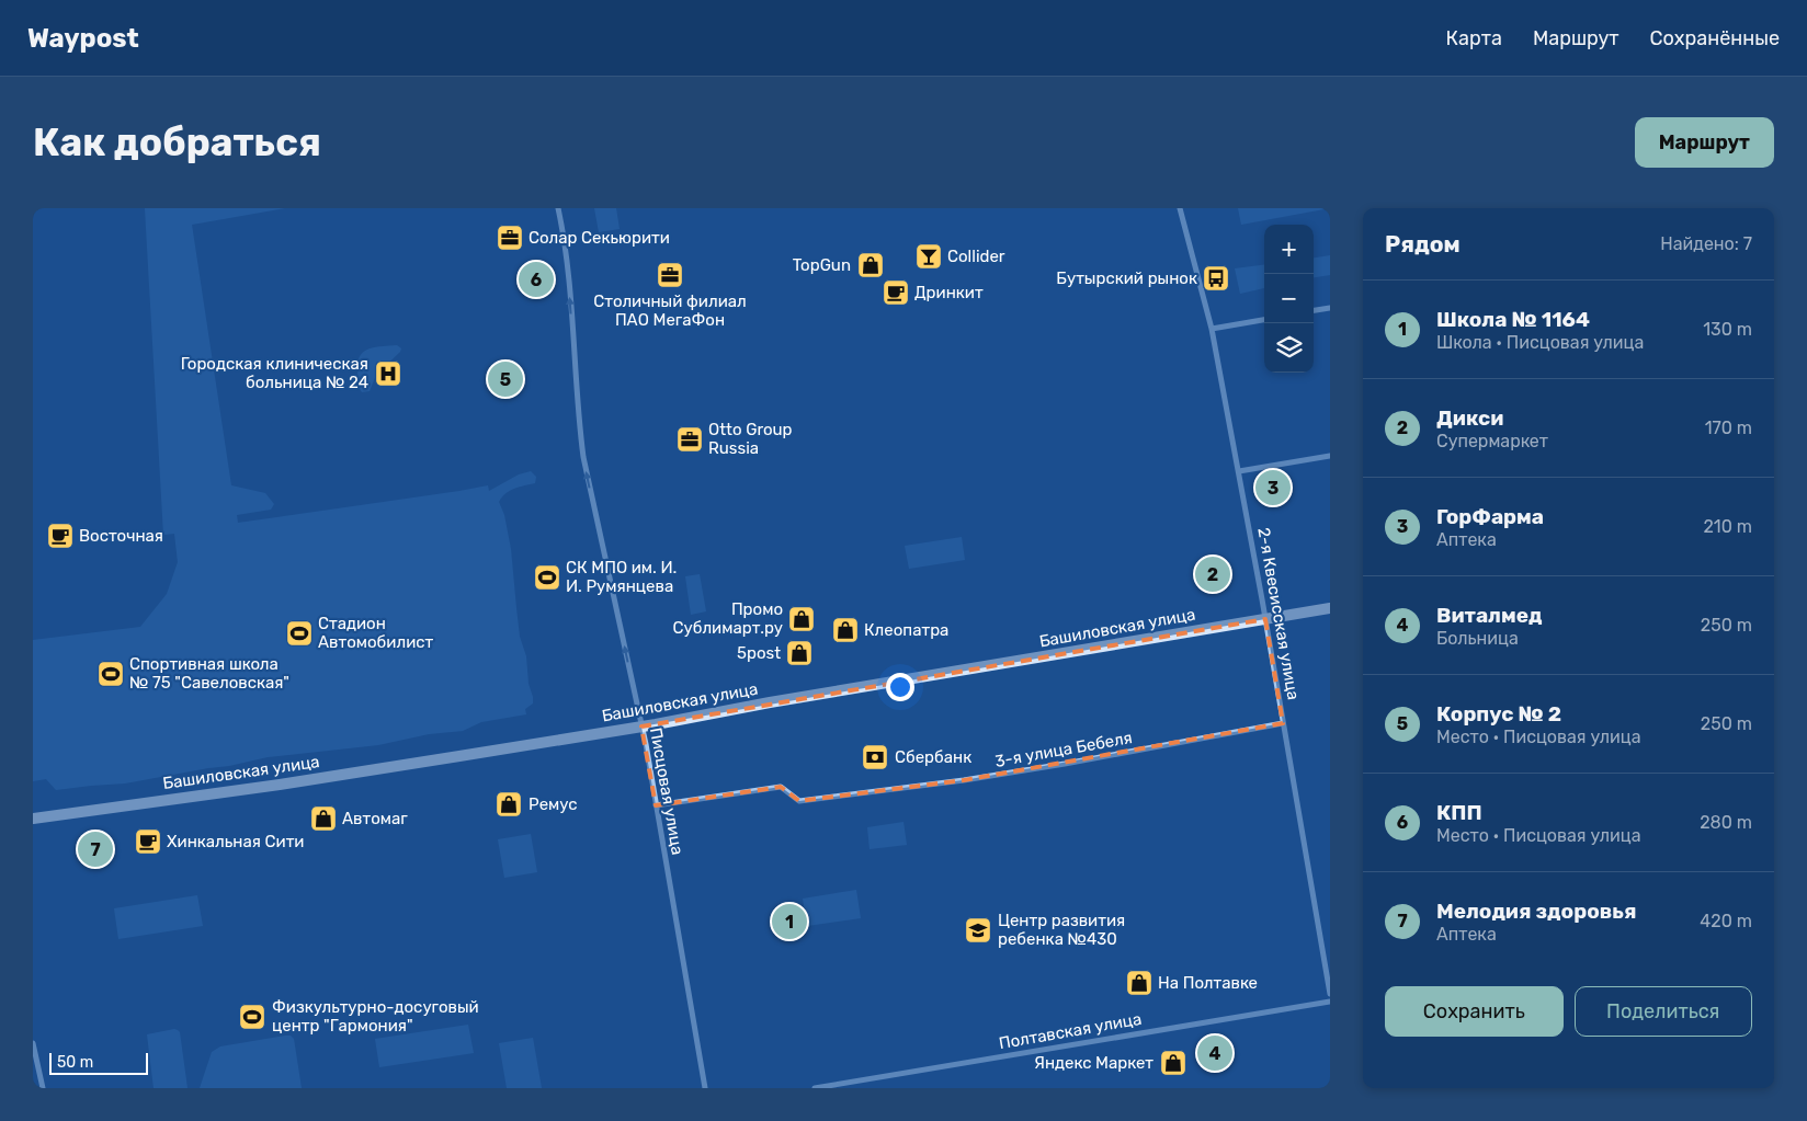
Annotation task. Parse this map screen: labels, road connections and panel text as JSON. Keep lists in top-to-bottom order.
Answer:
{
  "streets": {
    "main road": ["Башиловская улица"],
    "street": [
      "2-я Квесисская улица",
      "3-я улица Бебеля",
      "Писцовая улица",
      "Полтавская улица"
    ]
  },
  "crossings": [
    ["2-я Квесисская улица", "Башиловская улица"],
    ["2-я Квесисская улица", "3-я улица Бебеля"],
    ["Башиловская улица", "Писцовая улица"],
    ["3-я улица Бебеля", "Писцовая улица"]
  ],
  "one_way": ["Писцовая улица"],
  "places": {
    "office": ["Солар Секьюрити", "Столичный филиал ПАО МегаФон", "Otto Group Russia"],
    "bar": ["Collider"],
    "shop": [
      "TopGun",
      "Промо Сублимарт.ру",
      "Клеопатра",
      "5post",
      "Ремус",
      "Автомаг",
      "На Полтавке",
      "Яндекс Маркет"
    ],
    "bus stop": ["Бутырский рынок"],
    "cafe": ["Дринкит", "Восточная", "Хинкальная Сити"],
    "hospital": ["Городская клиническая больница № 24"],
    "sports": [
      "СК МПО им. И. И. Румянцева",
      "Стадион Автомобилист",
      "Спортивная школа № 75 \"Савеловская\"",
      "Физкультурно-досуговый центр \"Гармония\""
    ],
    "bank": ["Сбербанк"],
    "school or university": ["Центр развития ребенка №430"]
  },
  "scale_bar": "50 m",
  "page": {
    "header": "Waypost",
    "nav": ["Карта", "Маршрут", "Сохранённые"],
    "buttons": [
      "Маршрут",
      ["Сохранить", "Поделиться"]
    ],
    "title": "Как добраться",
    "heading": ["Рядом", "Найдено: 7"],
    "map_buttons": ["+", "−"],
    "pins": [
      "6",
      "5",
      "3",
      "2",
      "7",
      "1",
      "4"
    ],
    "list": [
      {
        "mark": "1",
        "name": "Школа № 1164",
        "note": "Школа · Писцовая улица",
        "value": "130 m"
      },
      {
        "mark": "2",
        "name": "Дикси",
        "note": "Супермаркет",
        "value": "170 m"
      },
      {
        "mark": "3",
        "name": "ГорФарма",
        "note": "Аптека",
        "value": "210 m"
      },
      {
        "mark": "4",
        "name": "Виталмед",
        "note": "Больница",
        "value": "250 m"
      },
      {
        "mark": "5",
        "name": "Корпус № 2",
        "note": "Место · Писцовая улица",
        "value": "250 m"
      },
      {
        "mark": "6",
        "name": "КПП",
        "note": "Место · Писцовая улица",
        "value": "280 m"
      },
      {
        "mark": "7",
        "name": "Мелодия здоровья",
        "note": "Аптека",
        "value": "420 m"
      }
    ],
    "scale": "50 m"
  }
}
